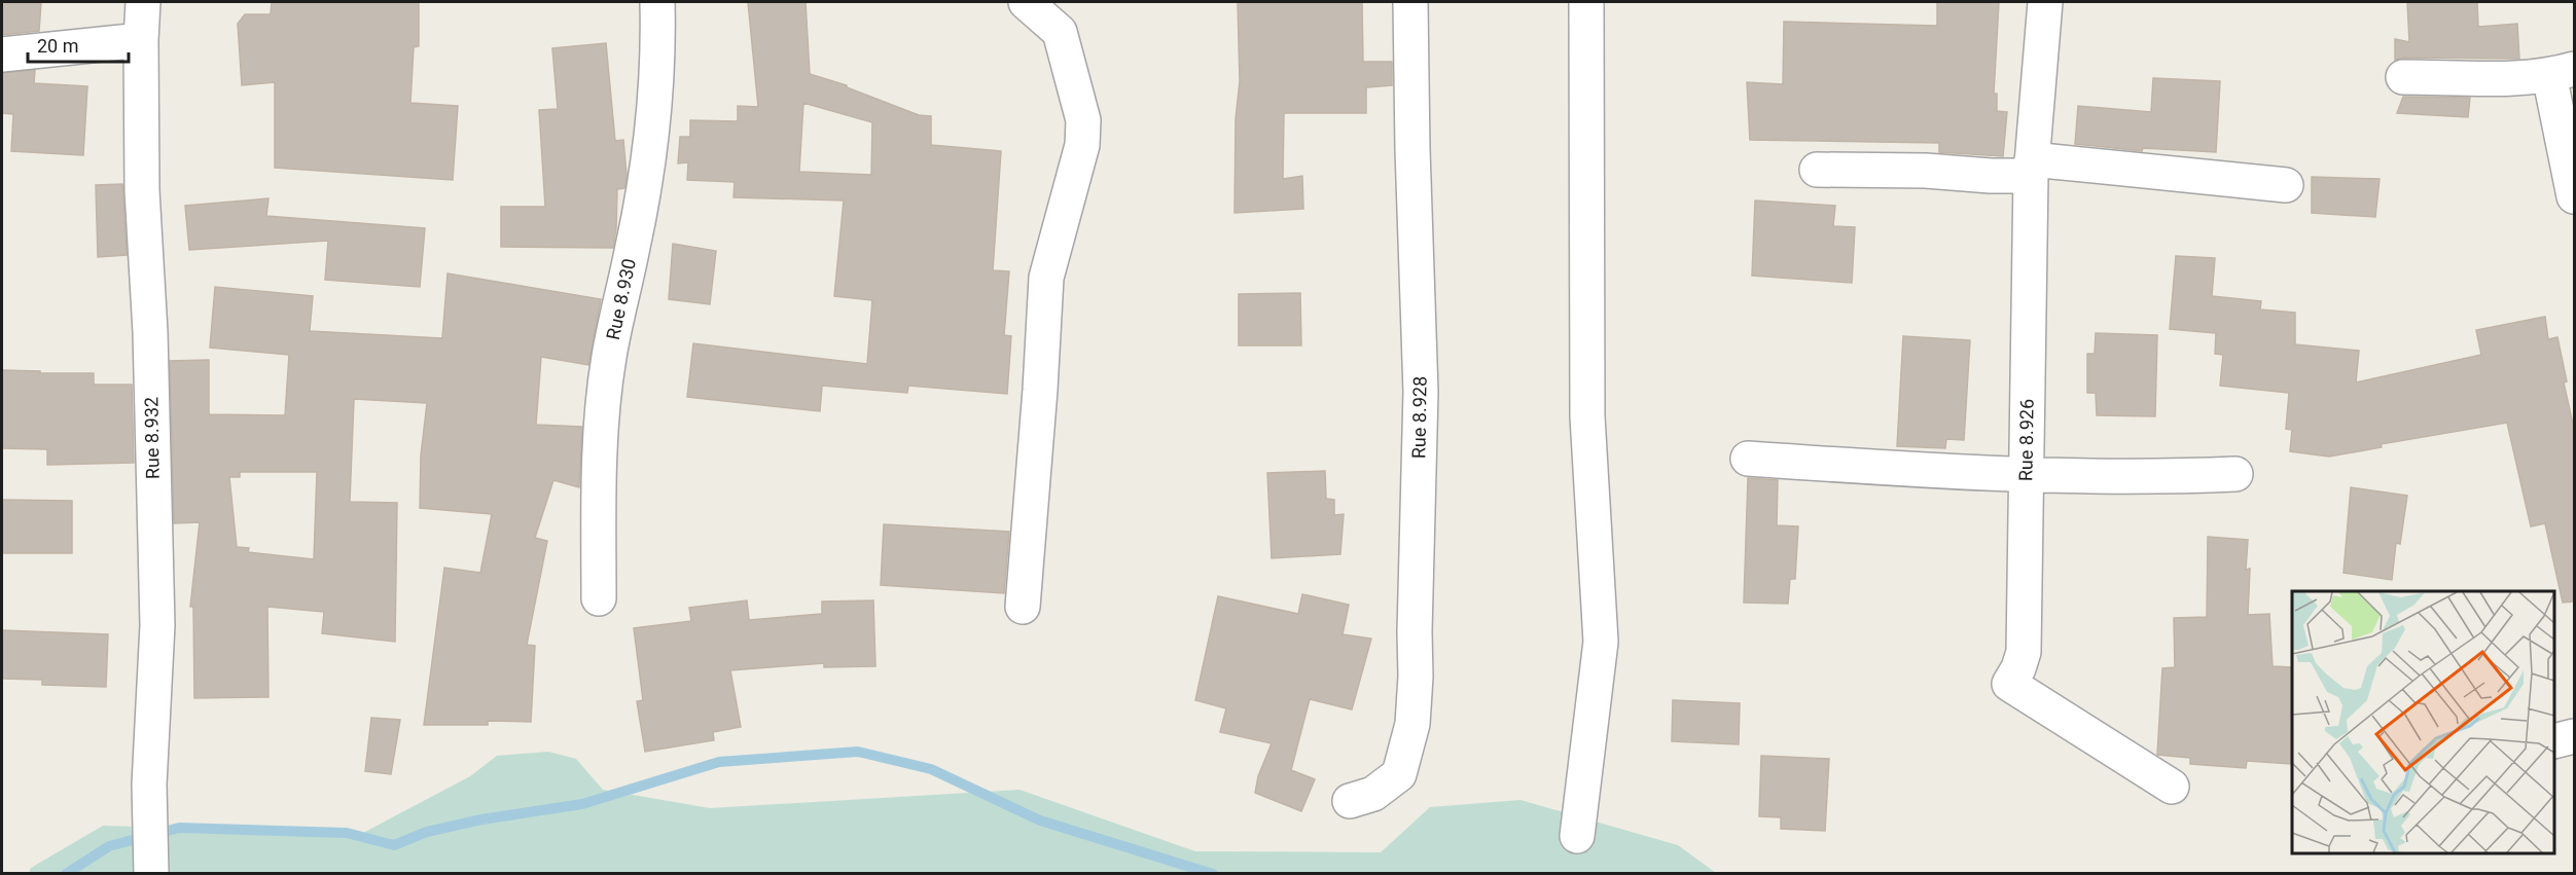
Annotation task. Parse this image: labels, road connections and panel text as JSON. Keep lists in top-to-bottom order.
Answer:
{
  "streets": {
    "street": [
      "Rue 8.930",
      "Rue 8.928",
      "Rue 8.932",
      "Rue 8.926"
    ]
  },
  "scale_bar": "20 m"
}
